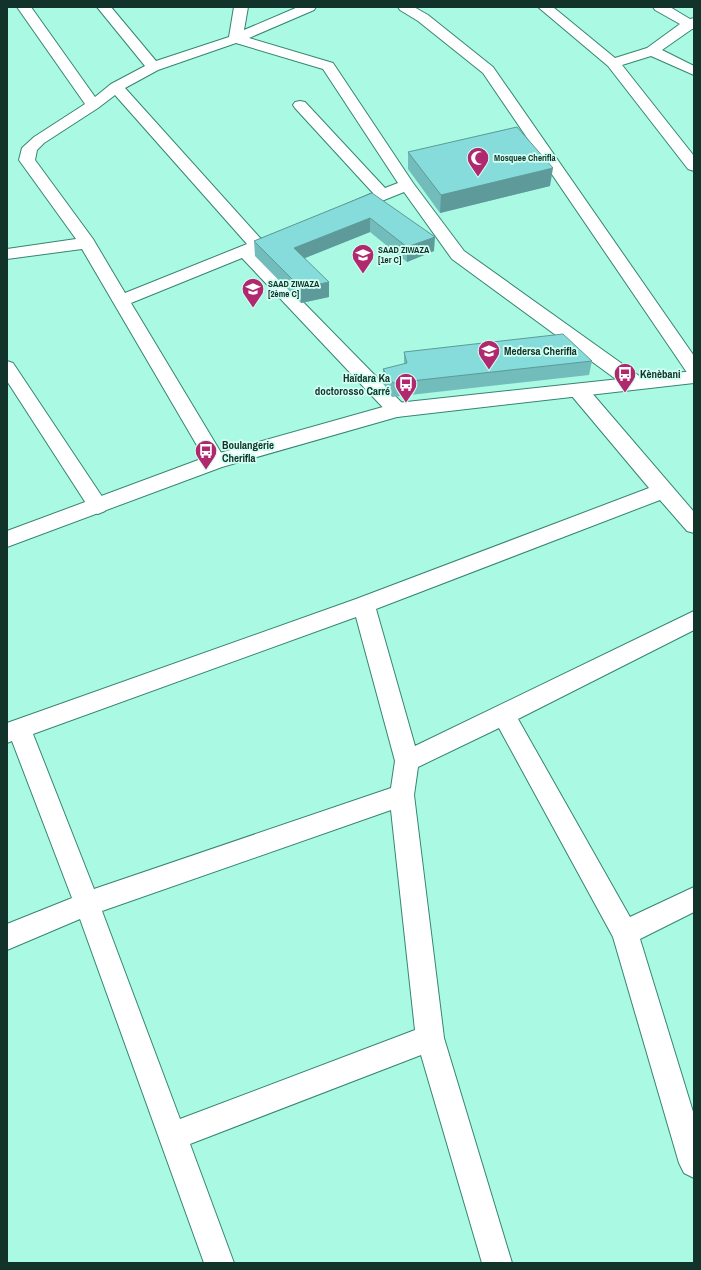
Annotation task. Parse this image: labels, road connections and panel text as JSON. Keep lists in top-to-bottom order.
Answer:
{
  "places": {
    "mosque": ["Mosquee Cherifla"],
    "school or university": ["SAAD ZIWAZA [1er C]", "SAAD ZIWAZA [2ème C]", "Medersa Cherifla"],
    "bus stop": ["Kènèbani", "Haïdara Ka doctorosso Carré", "Boulangerie Cherifla"]
  }
}
